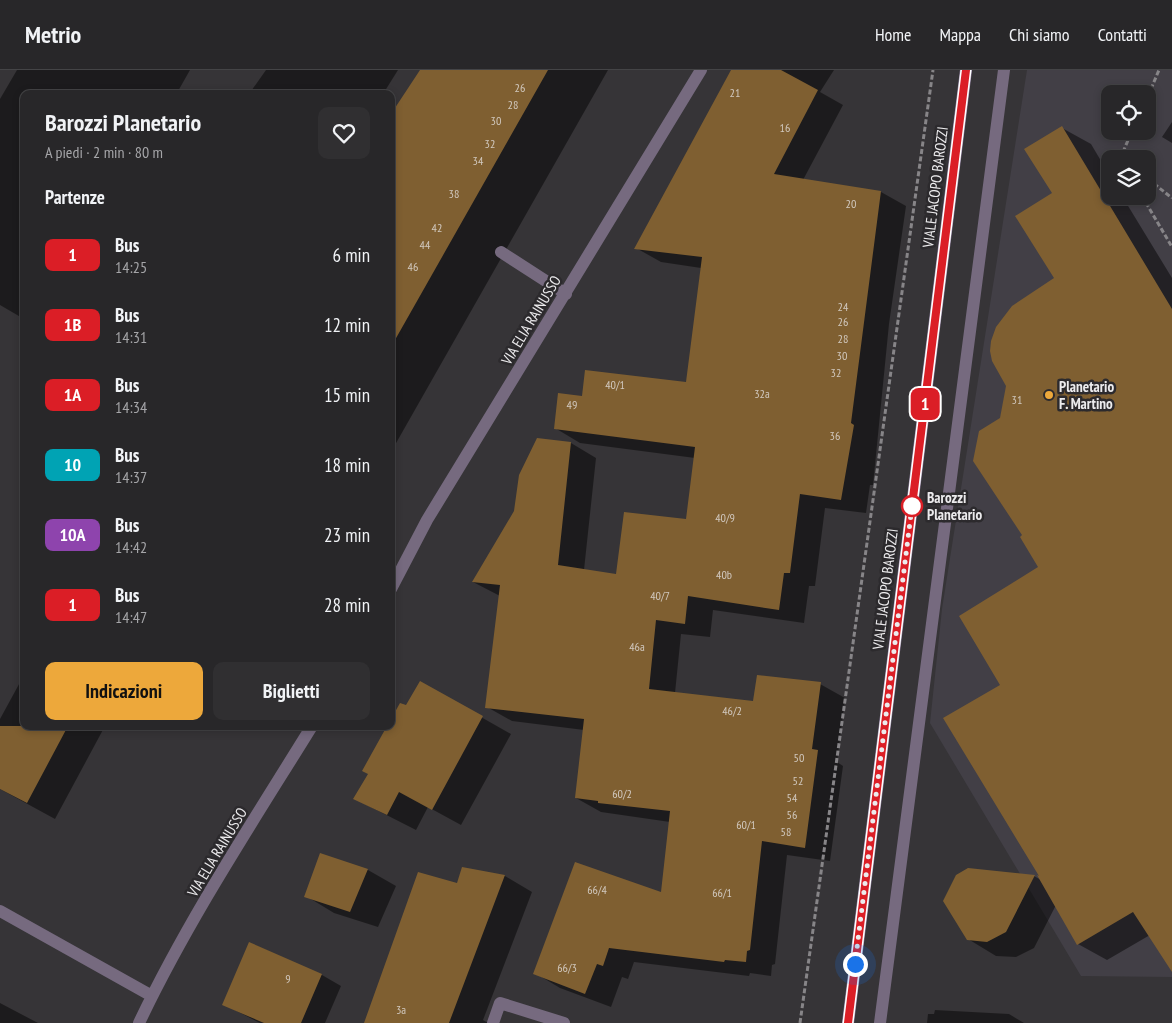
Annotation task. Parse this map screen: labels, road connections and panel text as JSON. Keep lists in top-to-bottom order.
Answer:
{
  "streets": {
    "street": ["VIALE JACOPO BAROZZI", "VIA ELIA RAINUSSO"]
  },
  "places": ["Planetario F. Martino", "Barozzi Planetario"],
  "lines": ["bus line 1"],
  "house_numbers": [
    "26",
    "21",
    "28",
    "30",
    "16",
    "32",
    "34",
    "38",
    "20",
    "42",
    "44",
    "46",
    "24",
    "26",
    "28",
    "30",
    "32",
    "40/1",
    "32a",
    "31",
    "49",
    "36",
    "40/9",
    "40b",
    "40/7",
    "46a",
    "46/2",
    "50",
    "52",
    "60/2",
    "54",
    "56",
    "60/1",
    "58",
    "66/4",
    "66/1",
    "66/3",
    "9",
    "3a"
  ],
  "page": {
    "header": "Metrio",
    "nav": [
      "Home",
      "Mappa",
      "Chi siamo",
      "Contatti"
    ],
    "on_map": "1",
    "heading": [
      ["Barozzi Planetario", "A piedi · 2 min · 80 m"],
      "Partenze"
    ],
    "list": [
      {
        "mark": "1",
        "name": "Bus",
        "note": "14:25",
        "value": "6 min"
      },
      {
        "mark": "1B",
        "name": "Bus",
        "note": "14:31",
        "value": "12 min"
      },
      {
        "mark": "1A",
        "name": "Bus",
        "note": "14:34",
        "value": "15 min"
      },
      {
        "mark": "10",
        "name": "Bus",
        "note": "14:37",
        "value": "18 min"
      },
      {
        "mark": "10A",
        "name": "Bus",
        "note": "14:42",
        "value": "23 min"
      },
      {
        "mark": "1",
        "name": "Bus",
        "note": "14:47",
        "value": "28 min"
      }
    ],
    "buttons": ["Indicazioni", "Biglietti"]
  }
}
